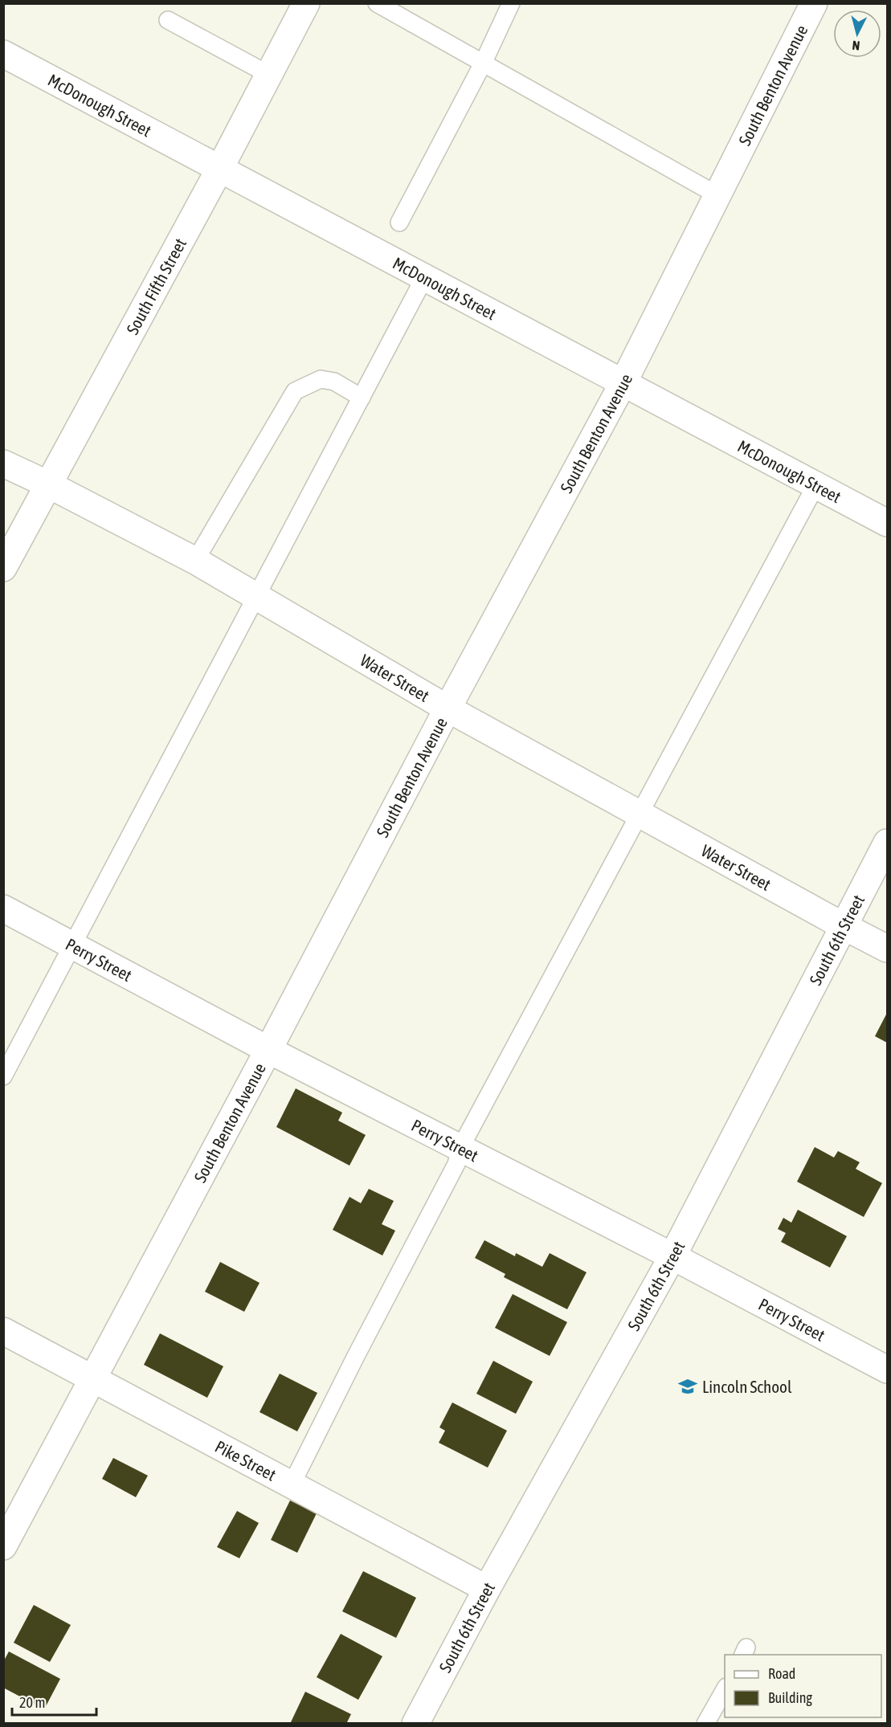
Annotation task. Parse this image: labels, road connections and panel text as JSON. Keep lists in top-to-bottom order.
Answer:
{
  "streets": {
    "street": [
      "South Benton Avenue",
      "McDonough Street",
      "South Fifth Street",
      "Water Street",
      "South 6th Street",
      "Perry Street",
      "Pike Street"
    ]
  },
  "crossings": [
    ["South Benton Avenue", "McDonough Street"],
    ["South Benton Avenue", "Water Street"],
    ["South Benton Avenue", "Perry Street"],
    ["South Benton Avenue", "Pike Street"],
    ["McDonough Street", "South Fifth Street"],
    ["South Fifth Street", "Water Street"],
    ["Water Street", "South 6th Street"],
    ["South 6th Street", "Perry Street"],
    ["South 6th Street", "Pike Street"]
  ],
  "places": {
    "school or university": ["Lincoln School"]
  },
  "legend": ["Road", "Building"],
  "scale_bar": "20 m",
  "north": "bottom"
}
